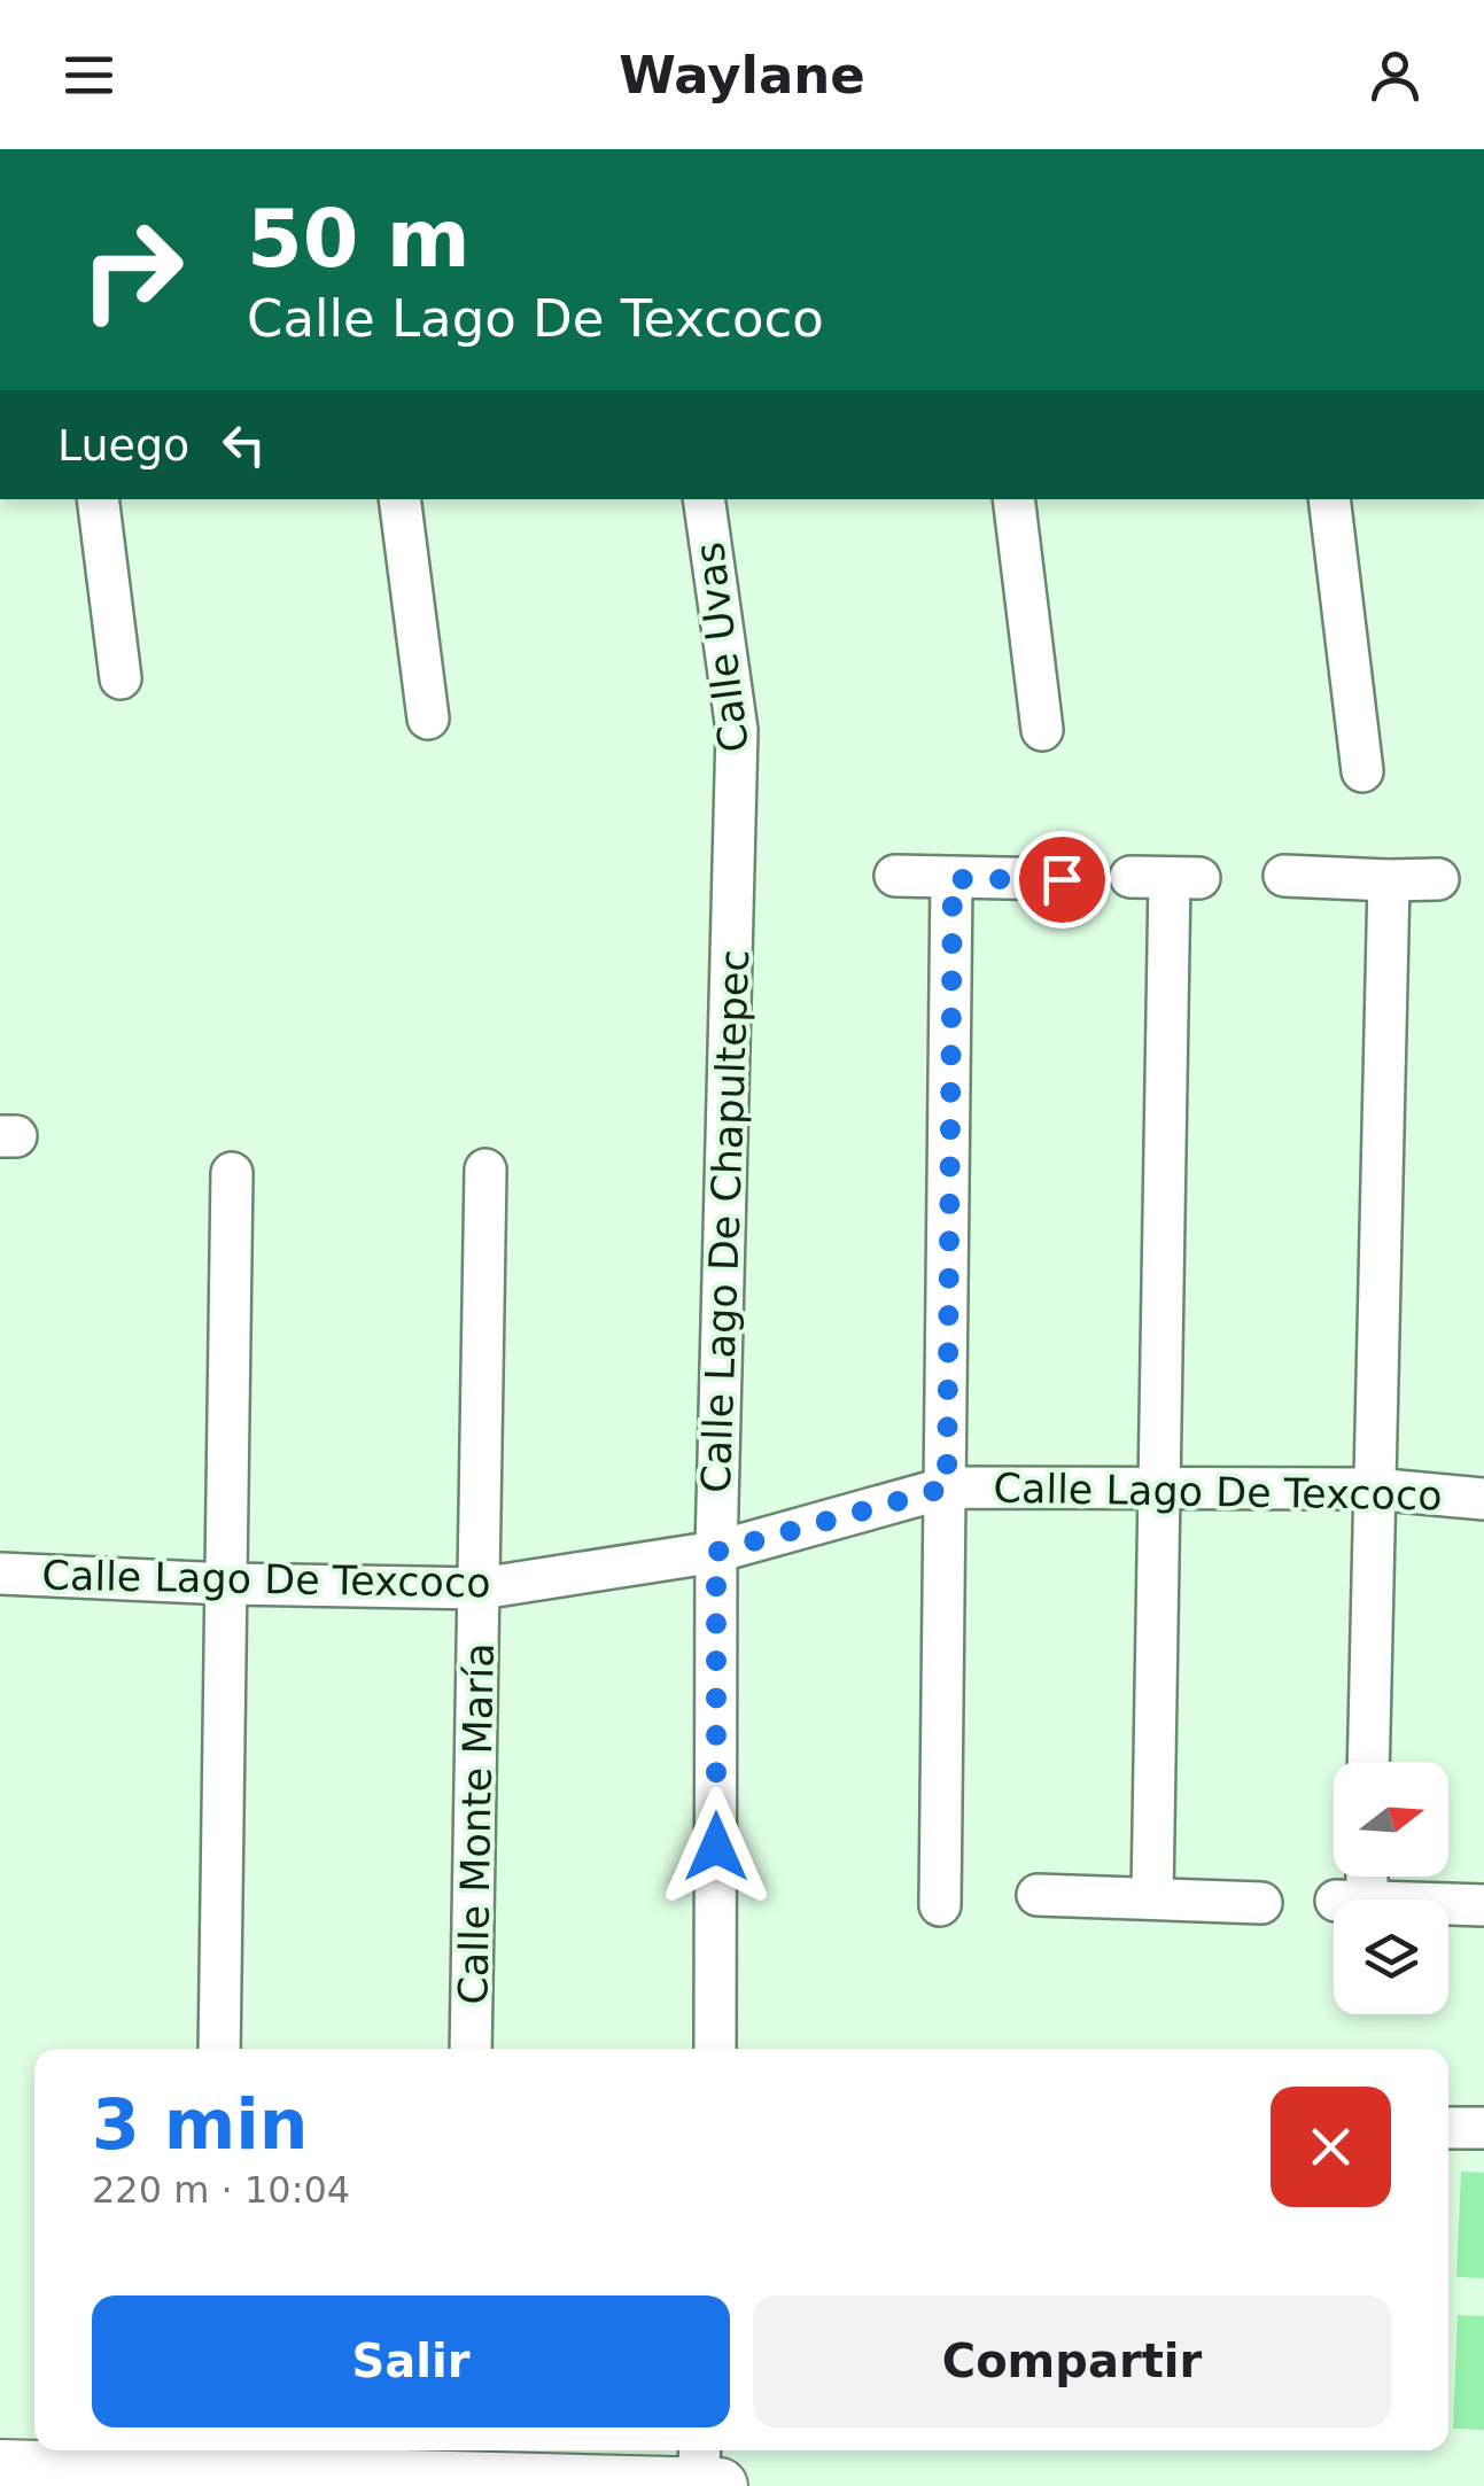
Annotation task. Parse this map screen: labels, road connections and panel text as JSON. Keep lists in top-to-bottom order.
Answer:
{
  "streets": {
    "street": [
      "Calle Uvas",
      "Calle Lago De Chapultepec",
      "Calle Lago De Texcoco",
      "Calle Monte María"
    ]
  },
  "crossings": [
    ["Calle Uvas", "Calle Lago De Chapultepec"],
    ["Calle Lago De Chapultepec", "Calle Lago De Texcoco"],
    ["Calle Lago De Texcoco", "Calle Monte María"]
  ],
  "north": "right",
  "page": {
    "header": "Waylane",
    "turn": ["50 m", "Calle Lago De Texcoco"],
    "then": "Luego",
    "heading": ["3 min", "220 m · 10:04"],
    "buttons": ["Salir", "Compartir"]
  }
}
